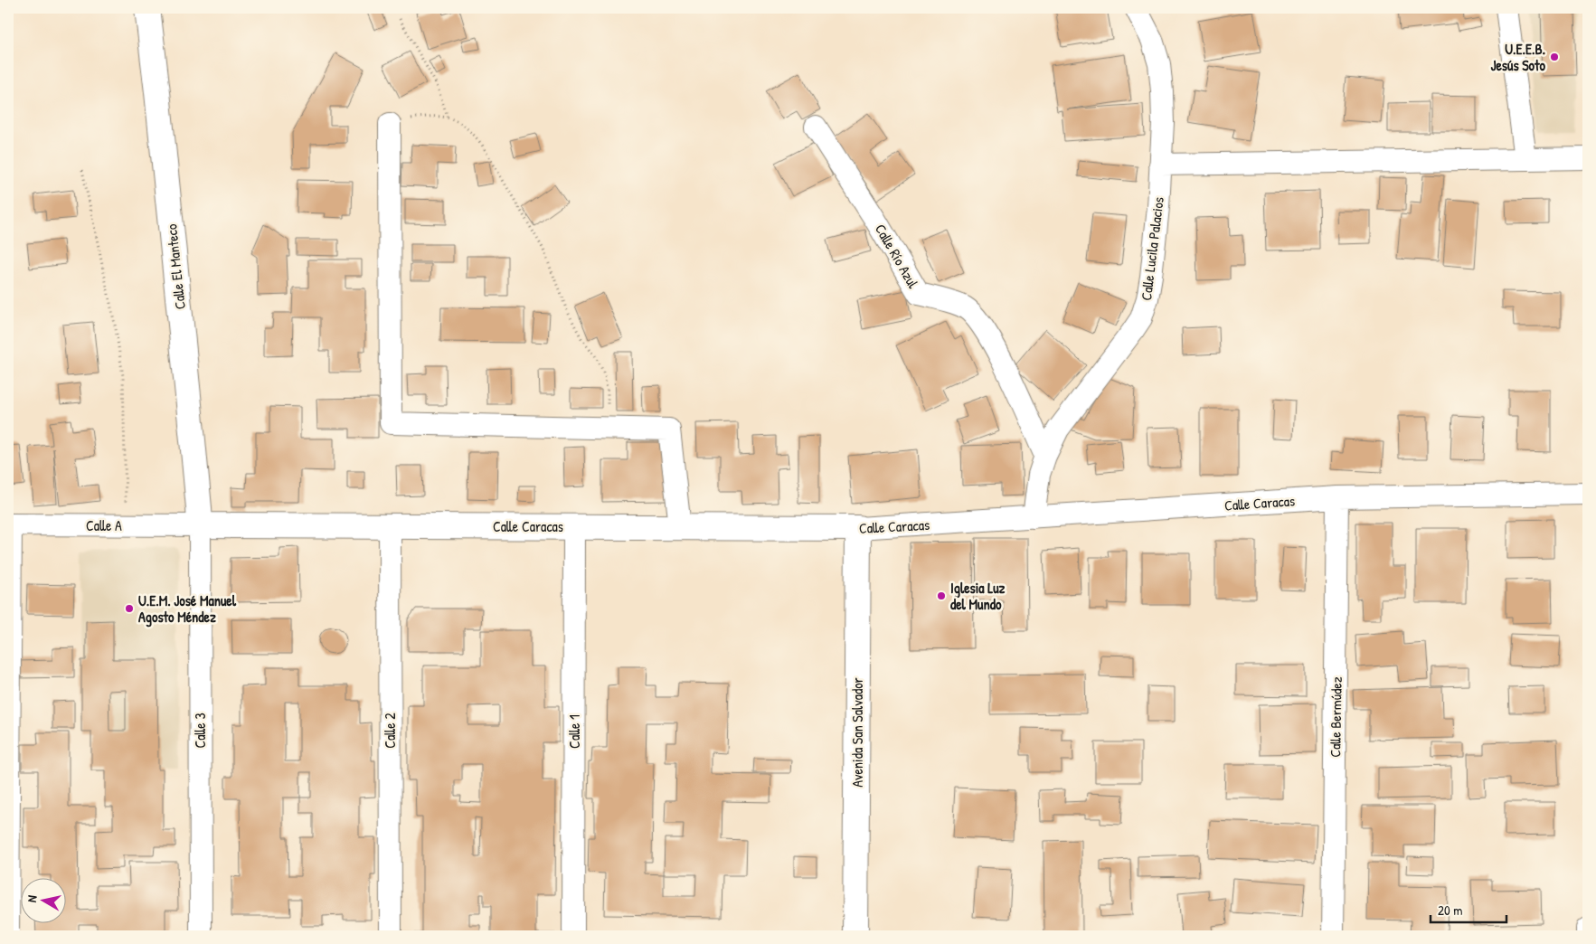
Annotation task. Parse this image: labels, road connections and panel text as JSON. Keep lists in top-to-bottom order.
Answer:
{
  "streets": {
    "street": [
      "Calle Lucila Palacios",
      "Calle Río Azul",
      "Calle El Manteco",
      "Calle Caracas",
      "Calle A",
      "Calle Bermúdez",
      "Calle 3",
      "Calle 2",
      "Calle 1",
      "Avenida San Salvador"
    ]
  },
  "crossings": [
    ["Calle Lucila Palacios", "Calle Río Azul"],
    ["Calle Lucila Palacios", "Calle Caracas"],
    ["Calle El Manteco", "Calle Caracas"],
    ["Calle El Manteco", "Calle A"],
    ["Calle El Manteco", "Calle 3"],
    ["Calle Caracas", "Calle A"],
    ["Calle Caracas", "Calle Bermúdez"],
    ["Calle Caracas", "Calle 3"],
    ["Calle Caracas", "Calle 2"],
    ["Calle Caracas", "Calle 1"],
    ["Calle Caracas", "Avenida San Salvador"],
    ["Calle A", "Calle 3"]
  ],
  "places": ["U.E.E.B. Jesús Soto", "Iglesia Luz del Mundo", "U.E.M. José Manuel Agosto Méndez"],
  "scale_bar": "20 m",
  "north": "left"
}
